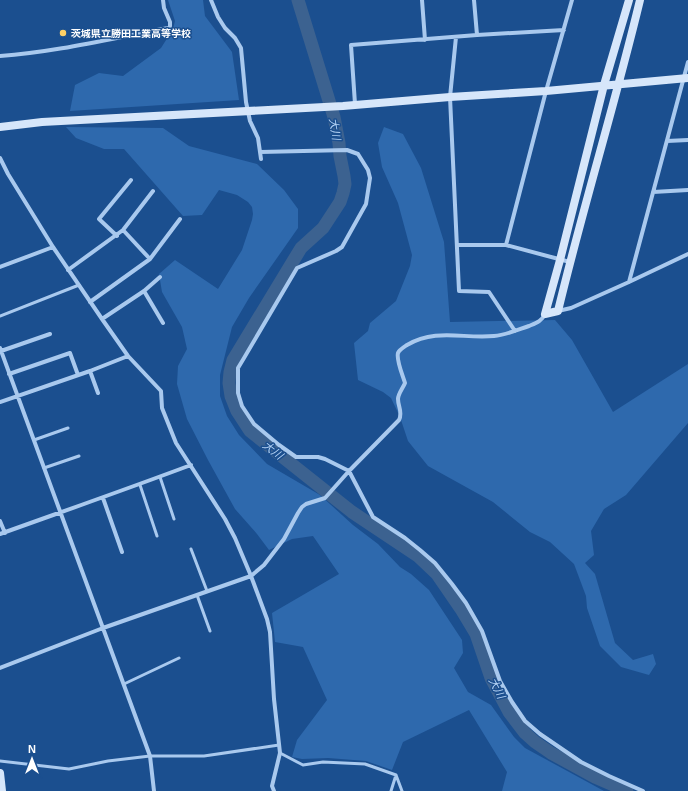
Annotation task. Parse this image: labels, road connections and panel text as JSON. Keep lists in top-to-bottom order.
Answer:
{
  "water": ["大川"],
  "places": ["茨城県立勝田工業高等学校"],
  "north": "top"
}
